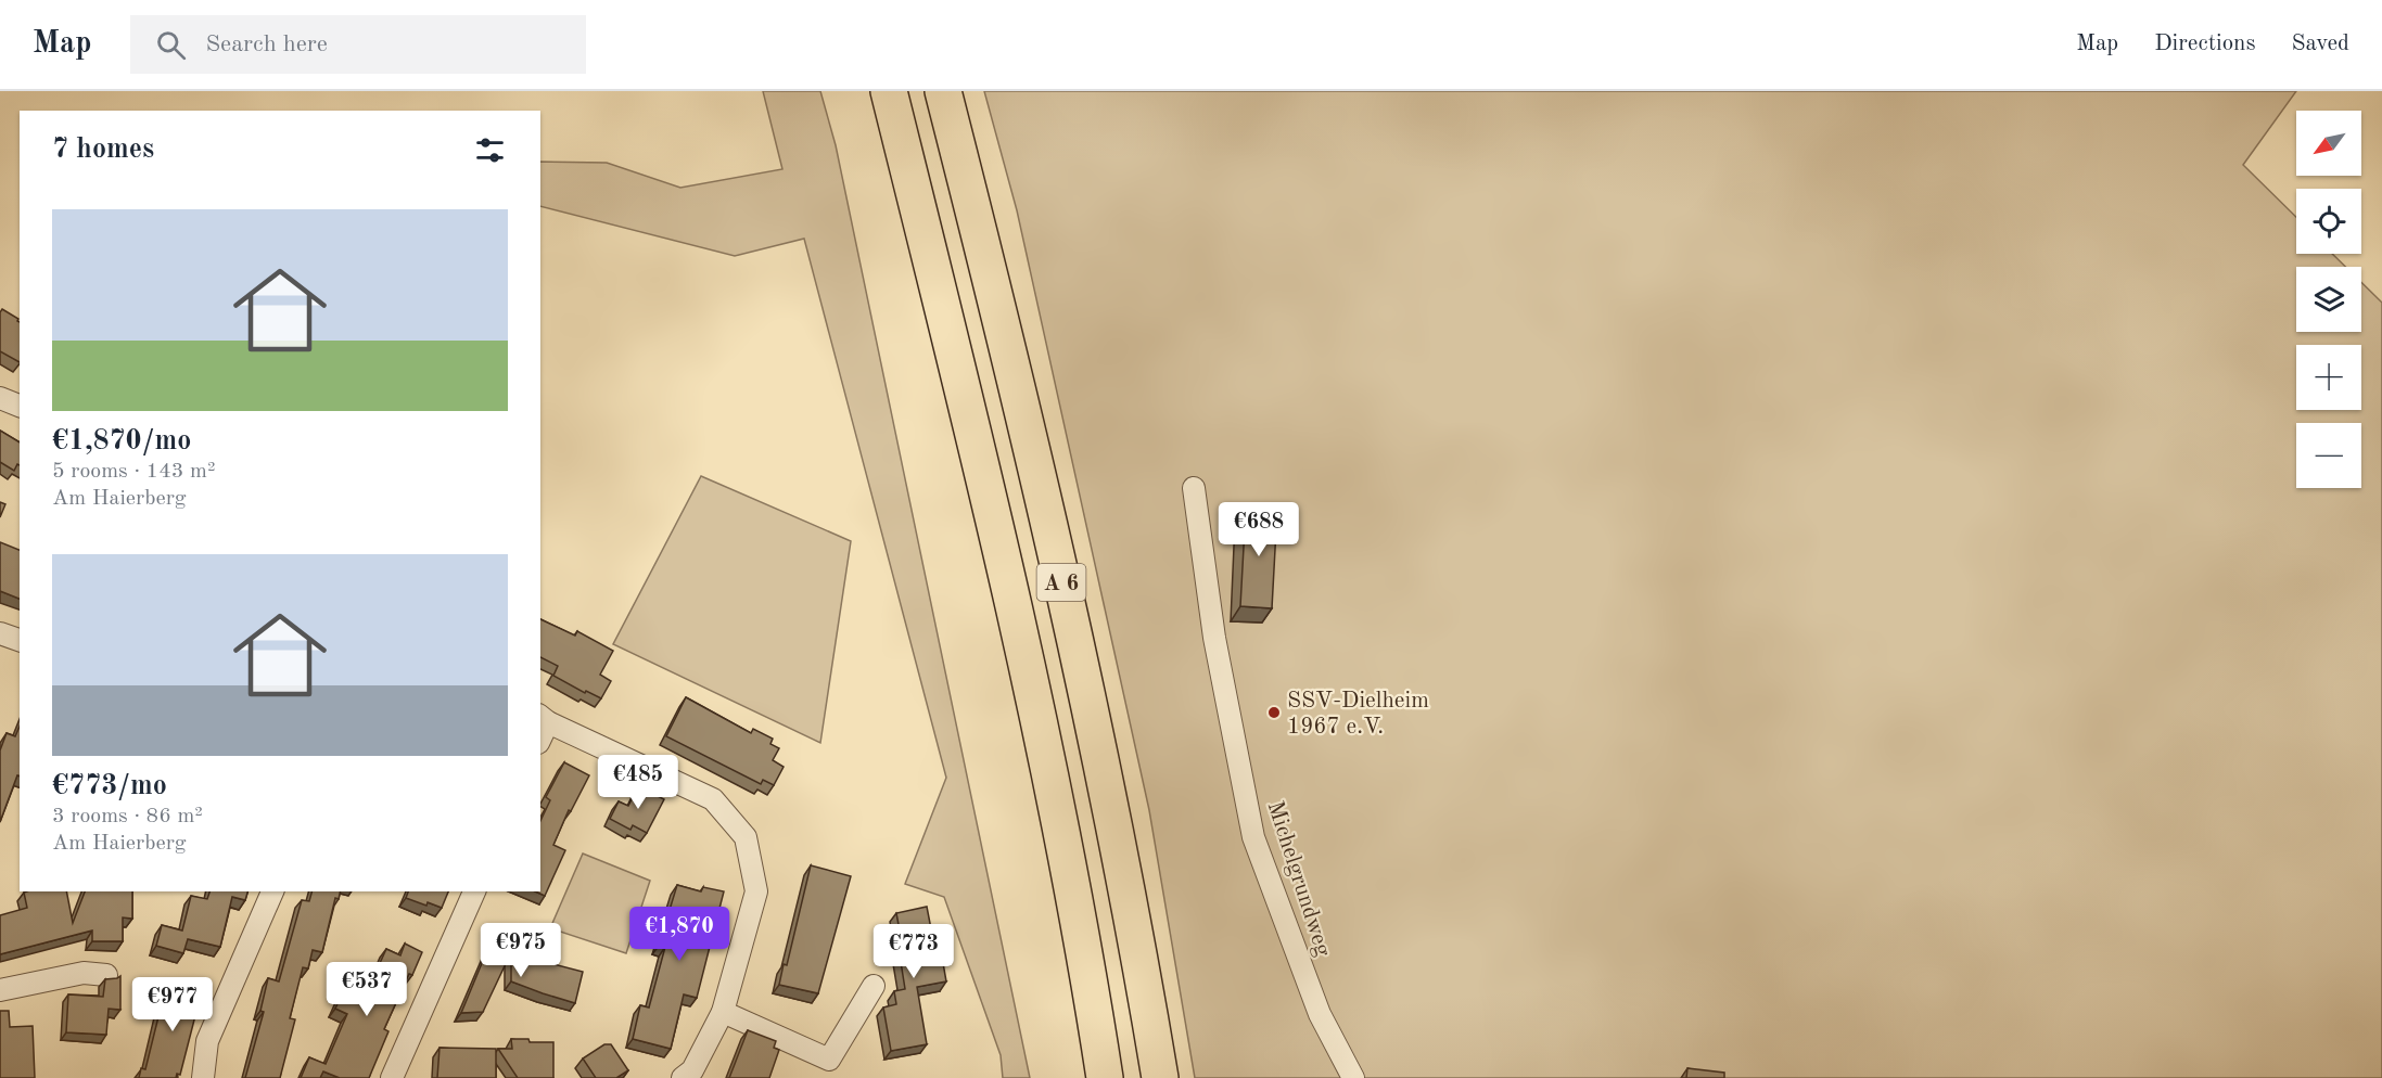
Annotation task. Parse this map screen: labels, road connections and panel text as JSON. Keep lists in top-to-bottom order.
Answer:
{
  "streets": {
    "highway": ["A 6"],
    "street": ["Michelgrundweg"]
  },
  "places": ["SSV-Dielheim 1967 e.V."],
  "north": "bottom left",
  "page": {
    "header": "Map",
    "search": "Search here",
    "nav": ["Map", "Directions", "Saved"],
    "map_buttons": ["+", "−"],
    "heading": "7 homes",
    "list": [
      {
        "name": "€1,870/mo",
        "note": "5 rooms · 143 m² · Am Haierberg"
      },
      {
        "name": "€773/mo",
        "note": "3 rooms · 86 m² · Am Haierberg"
      }
    ],
    "price": [
      "€688",
      "€485",
      "€1,870",
      "€975",
      "€773",
      "€537",
      "€977"
    ]
  }
}
